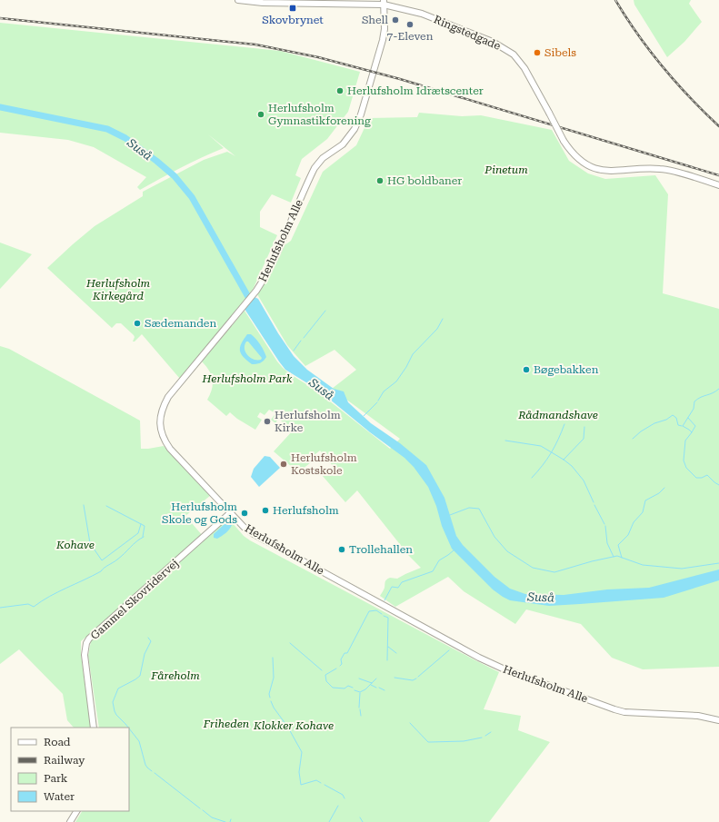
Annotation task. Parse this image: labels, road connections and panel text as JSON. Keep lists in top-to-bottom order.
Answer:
{
  "streets": {
    "street": ["Ringstedgade", "Herlufsholm Alle", "Gammel Skovridervej"]
  },
  "crossings": [
    ["Ringstedgade", "Herlufsholm Alle"],
    ["Herlufsholm Alle", "Gammel Skovridervej"]
  ],
  "water": ["Suså"],
  "parks": [
    "Pinetum",
    "Herlufsholm Kirkegård",
    "Herlufsholm Park",
    "Rådmandshave",
    "Kohave",
    "Fåreholm",
    "Friheden",
    "Klokker Kohave"
  ],
  "places": {
    "transit": ["Skovbrynet"],
    "other": [
      "Shell",
      "7-Eleven",
      "Sibels",
      "Herlufsholm Idrætscenter",
      "Herlufsholm Gymnastikforening",
      "HG boldbaner",
      "Sædemanden",
      "Bøgebakken",
      "Herlufsholm Kirke",
      "Herlufsholm Kostskole",
      "Herlufsholm",
      "Herlufsholm Skole og Gods",
      "Trollehallen"
    ]
  },
  "legend": [
    "Road",
    "Railway",
    "Park",
    "Water"
  ]
}
